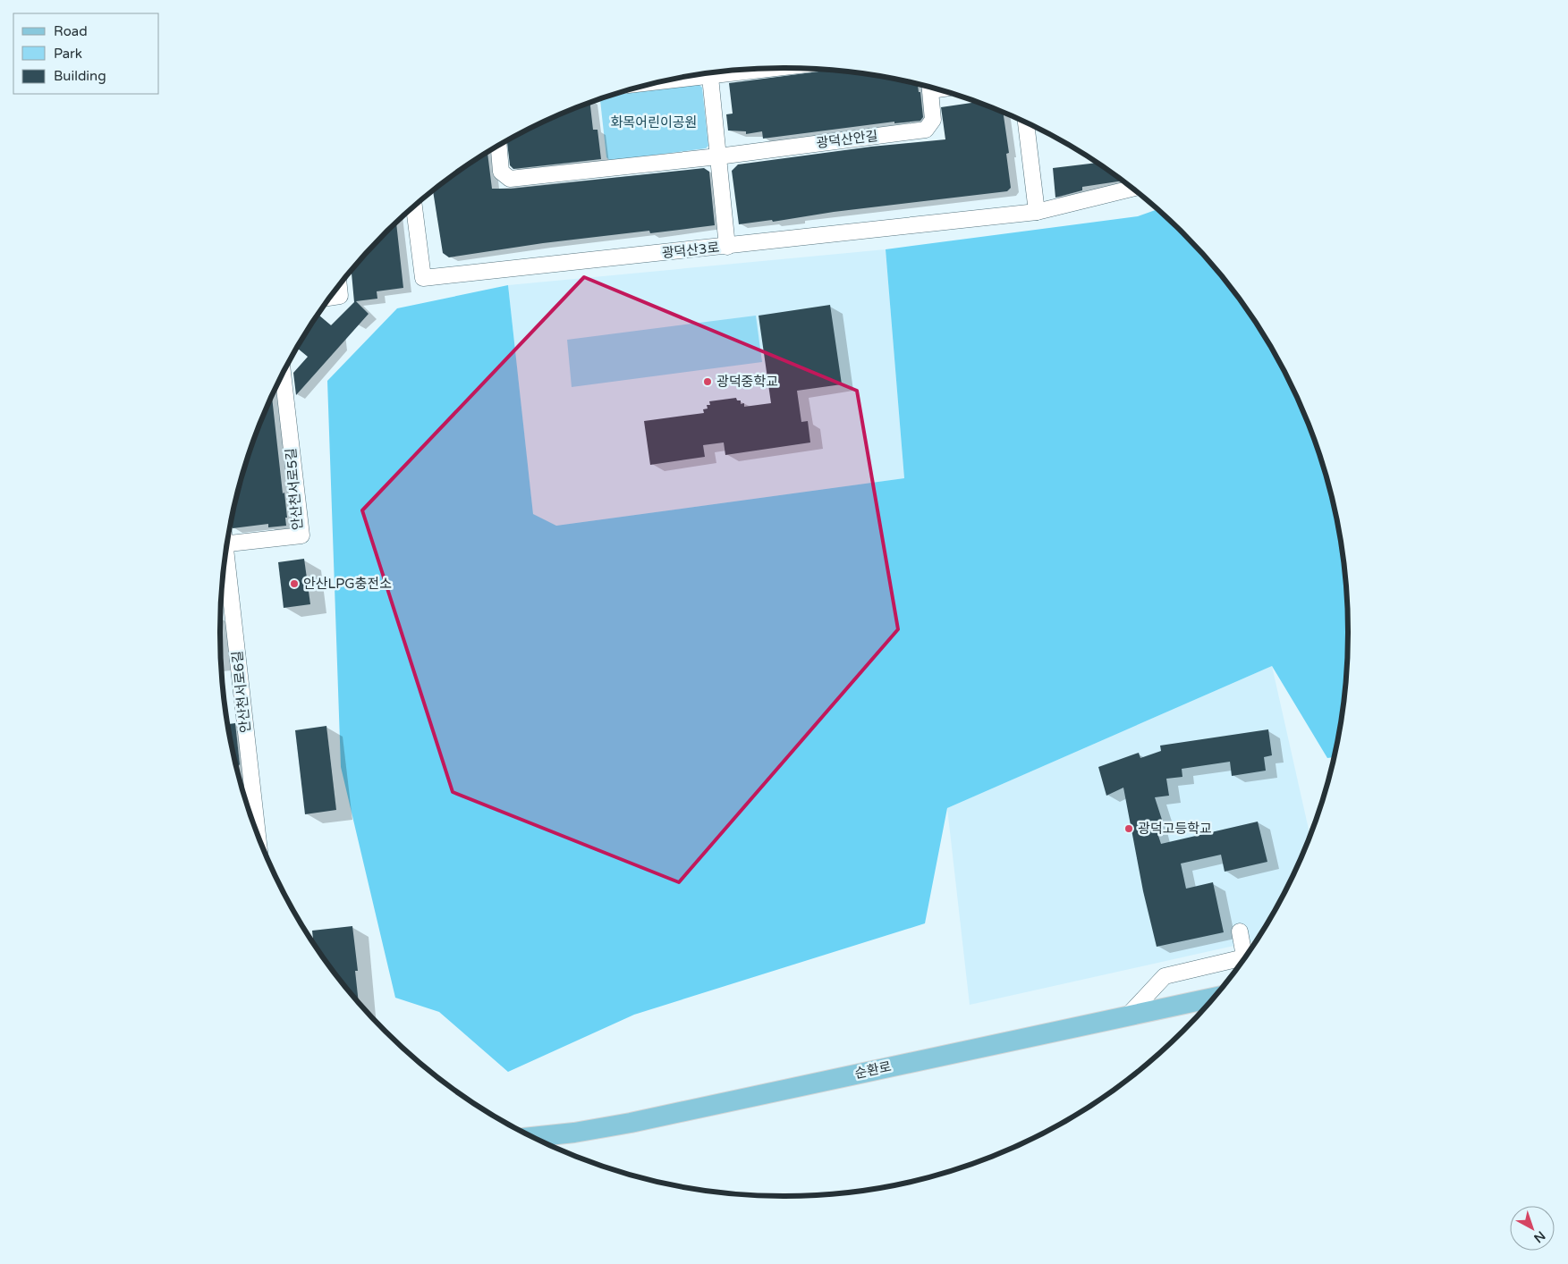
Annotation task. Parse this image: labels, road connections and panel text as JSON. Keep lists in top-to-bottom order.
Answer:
{
  "streets": {
    "main road": ["순환로"],
    "street": [
      "광덕산안길",
      "광덕산3로",
      "안산천서로5길",
      "안산천서로6길"
    ]
  },
  "parks": ["화목어린이공원"],
  "places": ["광덕중학교", "안산LPG충전소", "광덕고등학교"],
  "legend": ["Road", "Park", "Building"],
  "north": "bottom right"
}
